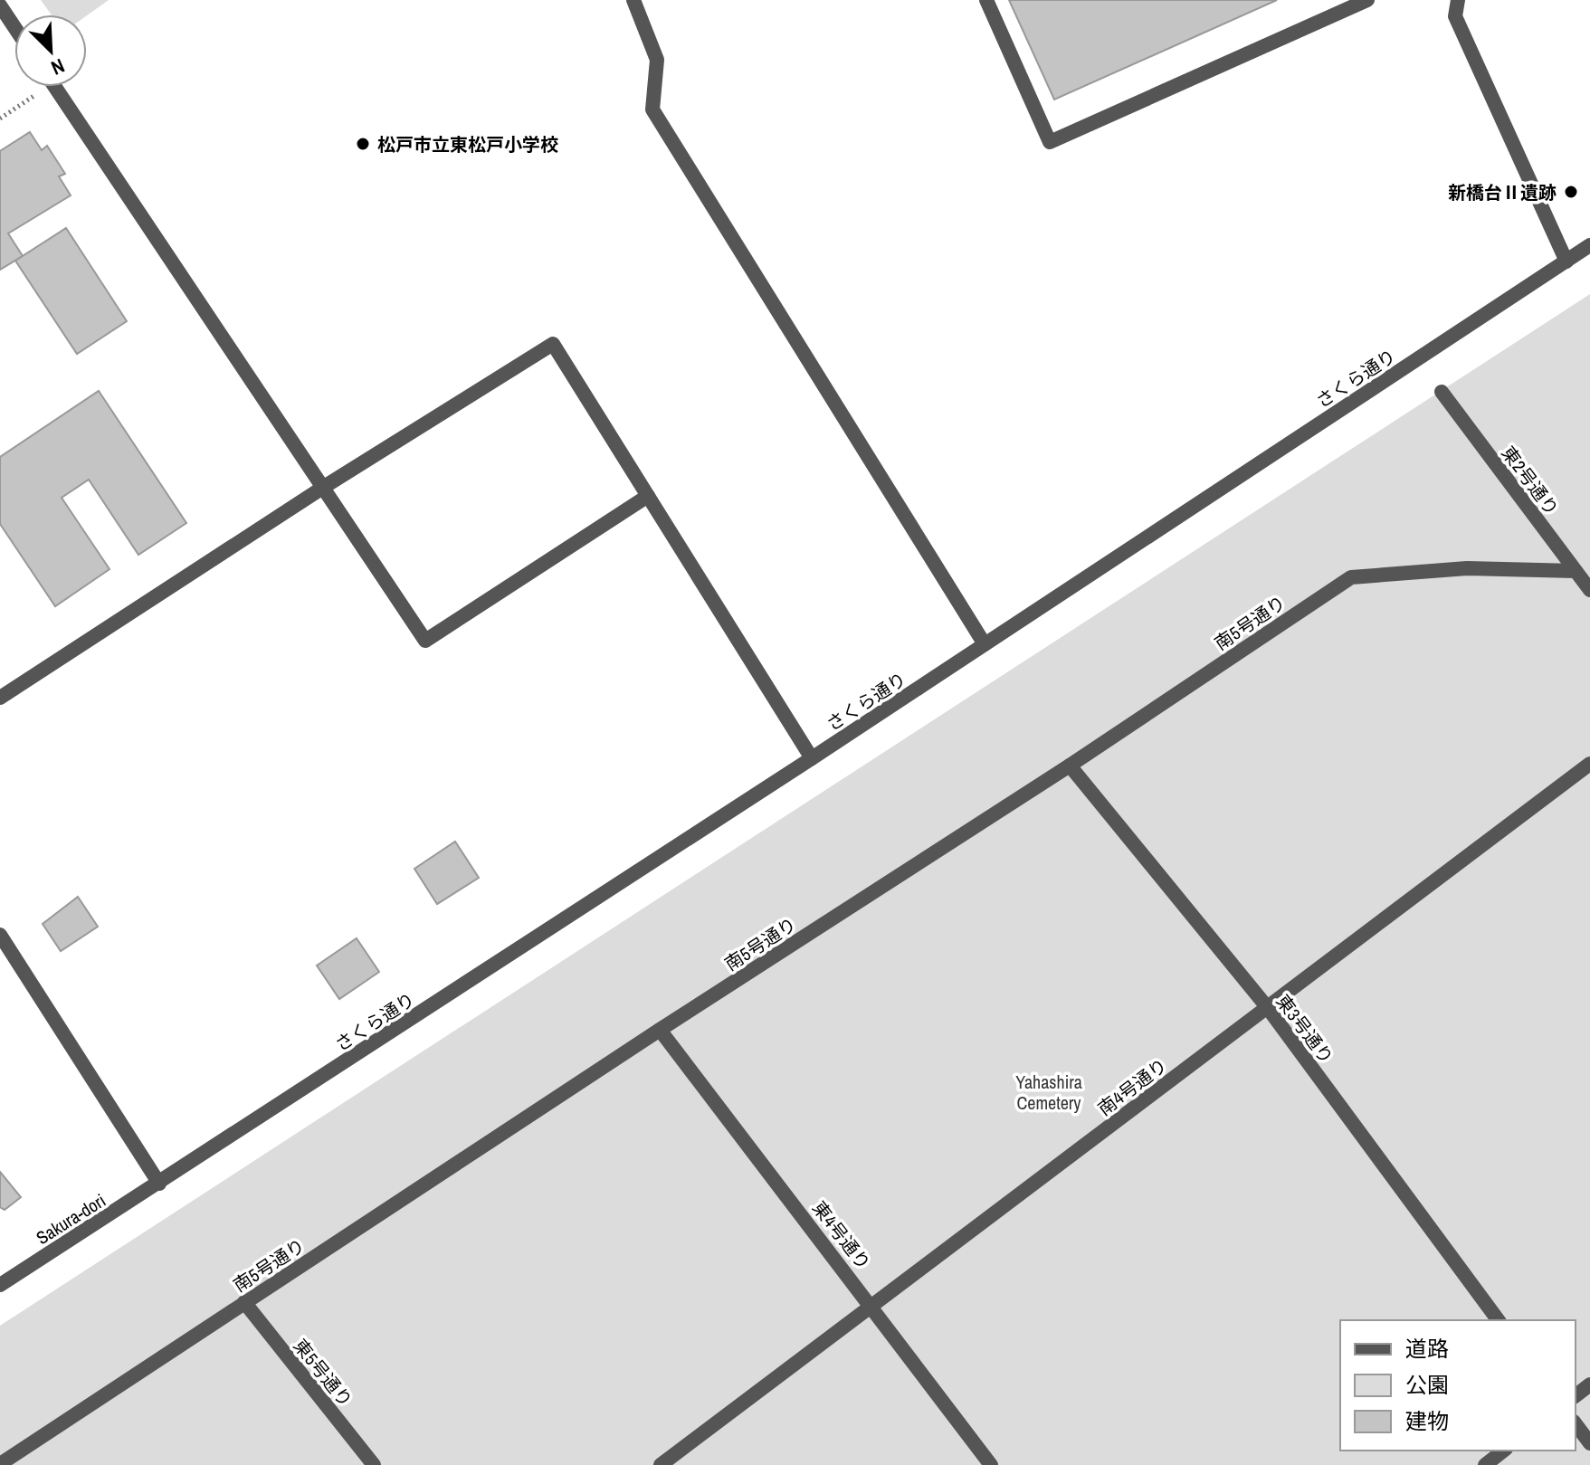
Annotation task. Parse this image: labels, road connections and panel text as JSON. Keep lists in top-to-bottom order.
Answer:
{
  "streets": {
    "street": [
      "さくら通り",
      "東2号通り",
      "南5号通り",
      "東3号通り",
      "南4号通り",
      "Sakura-dori",
      "東4号通り",
      "東5号通り"
    ]
  },
  "crossings": [
    ["さくら通り", "Sakura-dori"],
    ["東2号通り", "南5号通り"],
    ["南5号通り", "東3号通り"],
    ["南5号通り", "東4号通り"],
    ["南5号通り", "東5号通り"],
    ["東3号通り", "南4号通り"],
    ["南4号通り", "東4号通り"]
  ],
  "parks": ["Yahashira Cemetery"],
  "places": ["松戸市立東松戸小学校", "新橋台Ⅱ遺跡"],
  "legend": ["道路", "公園", "建物"],
  "north": "bottom right"
}
